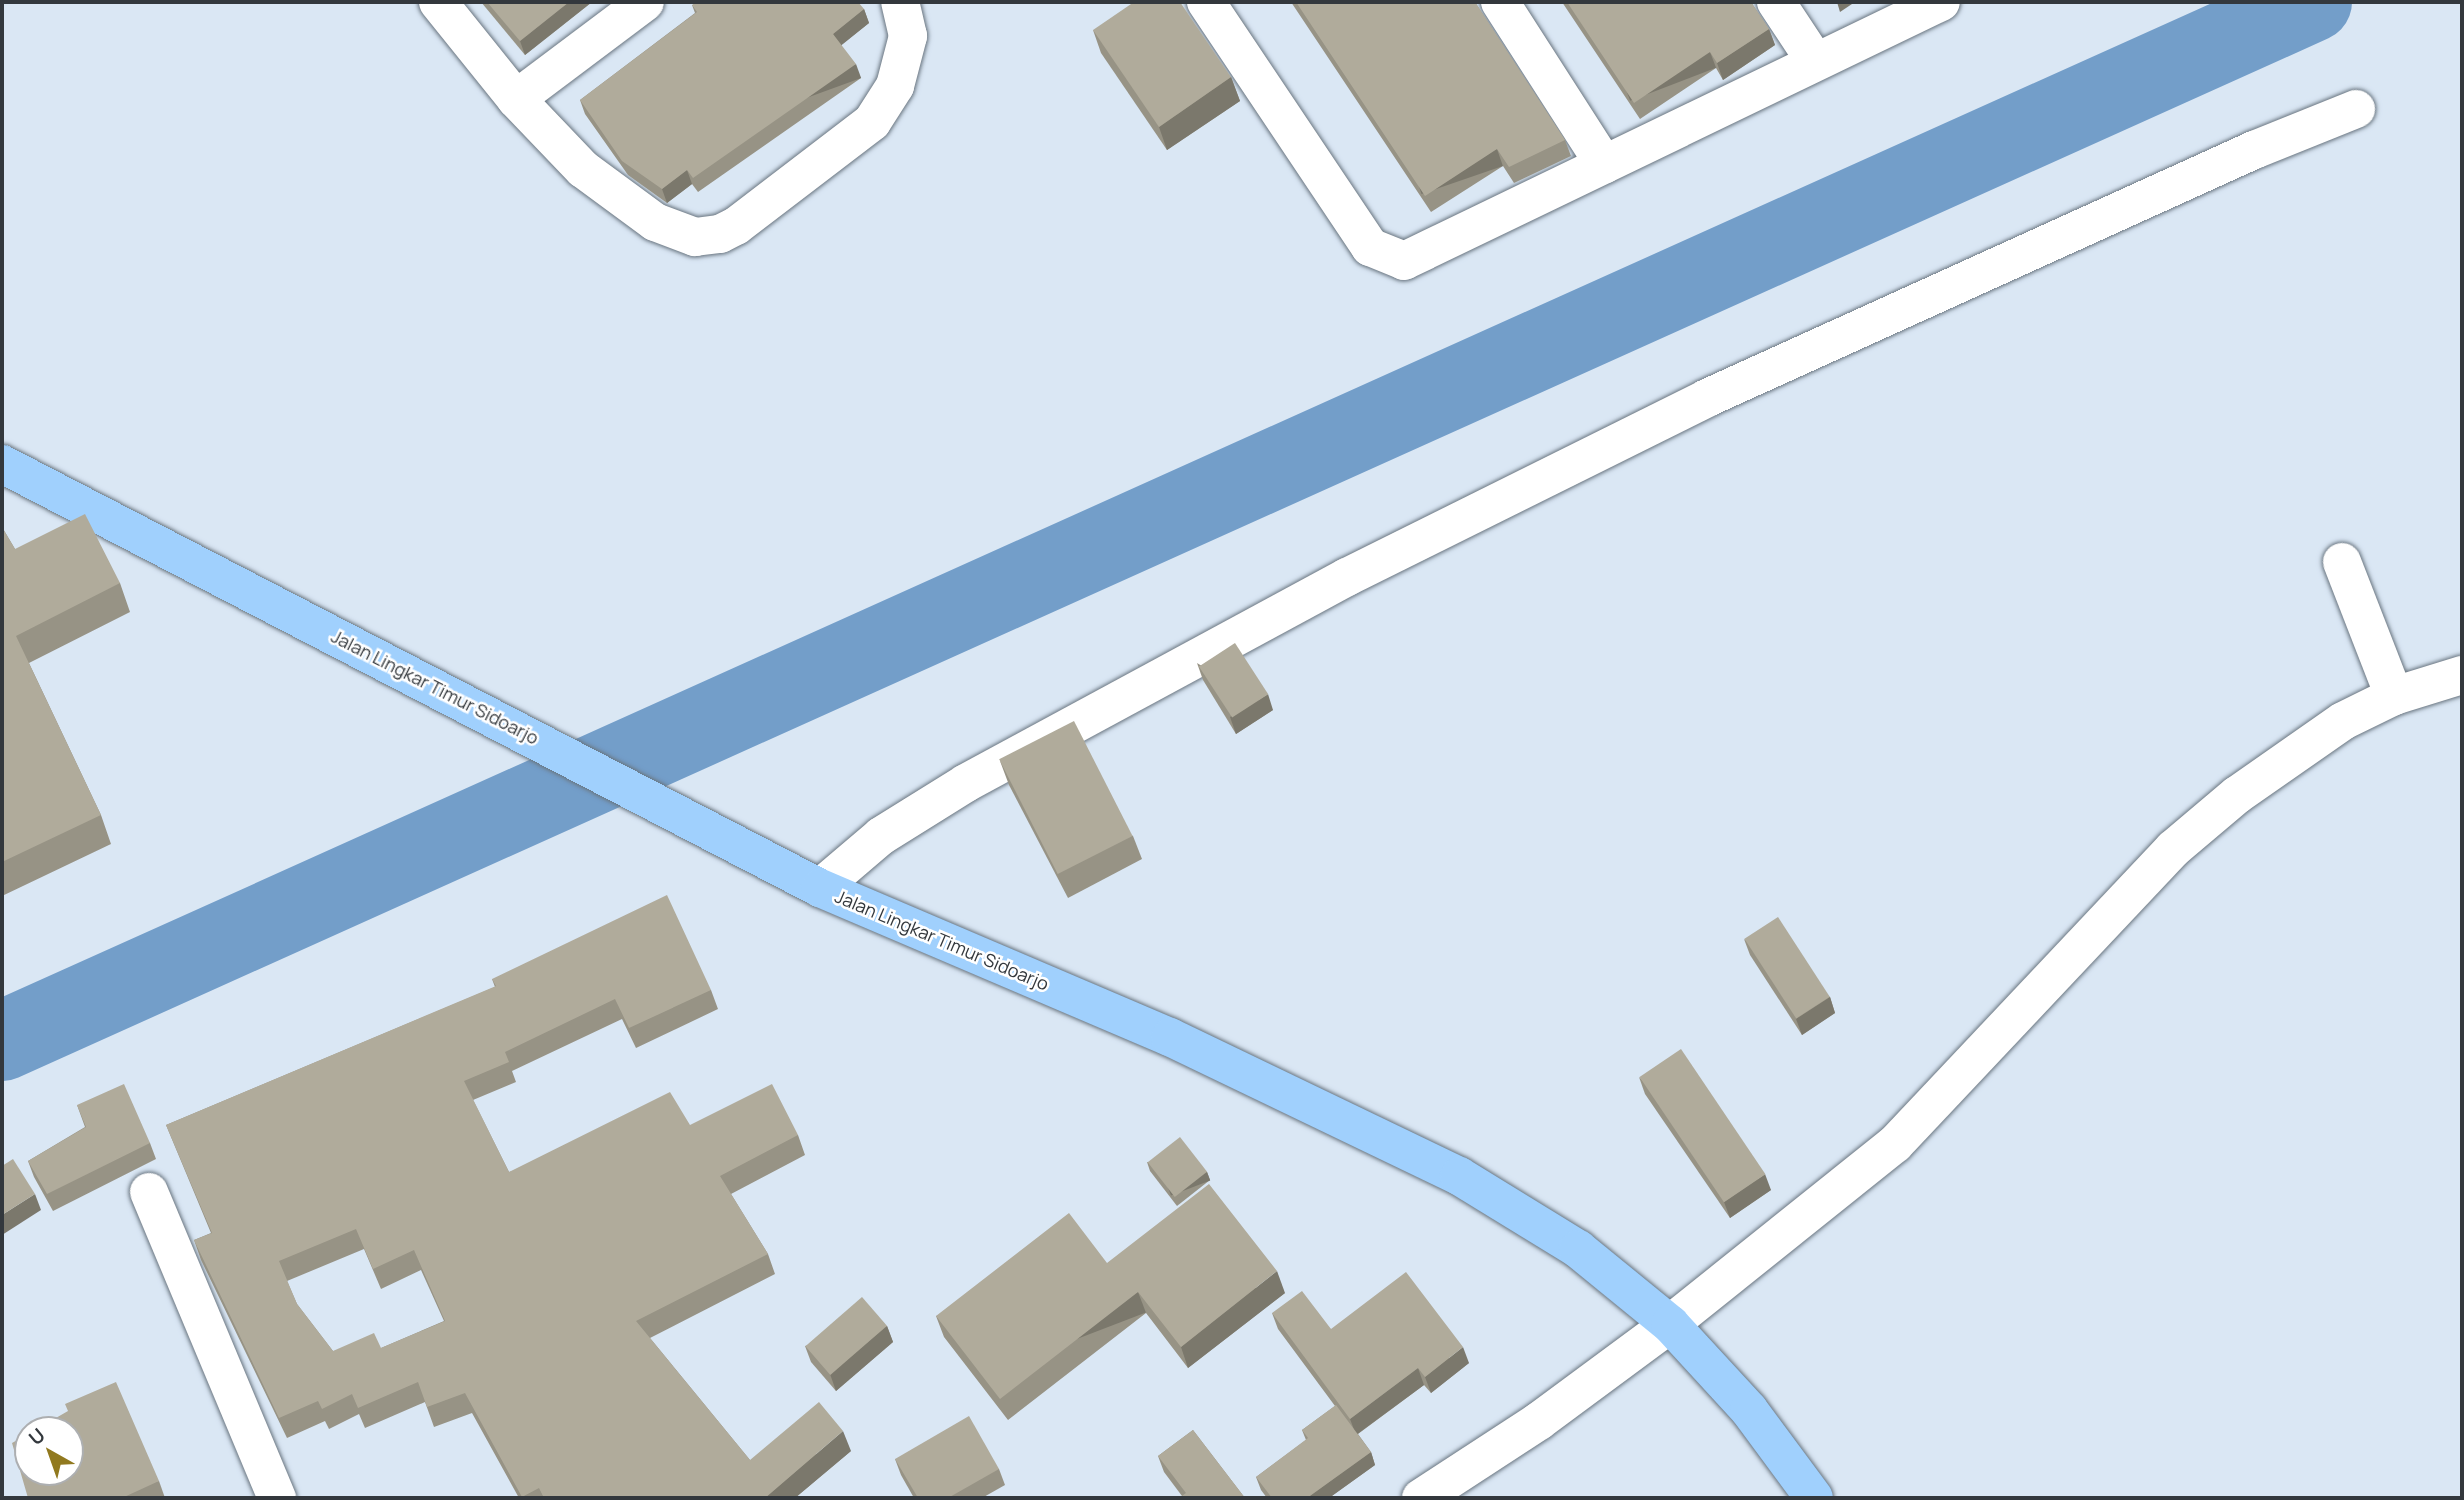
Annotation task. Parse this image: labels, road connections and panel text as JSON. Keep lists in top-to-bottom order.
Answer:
{
  "streets": {
    "main road": ["Jalan Lingkar Timur Sidoarjo"]
  },
  "north": "top left"
}
